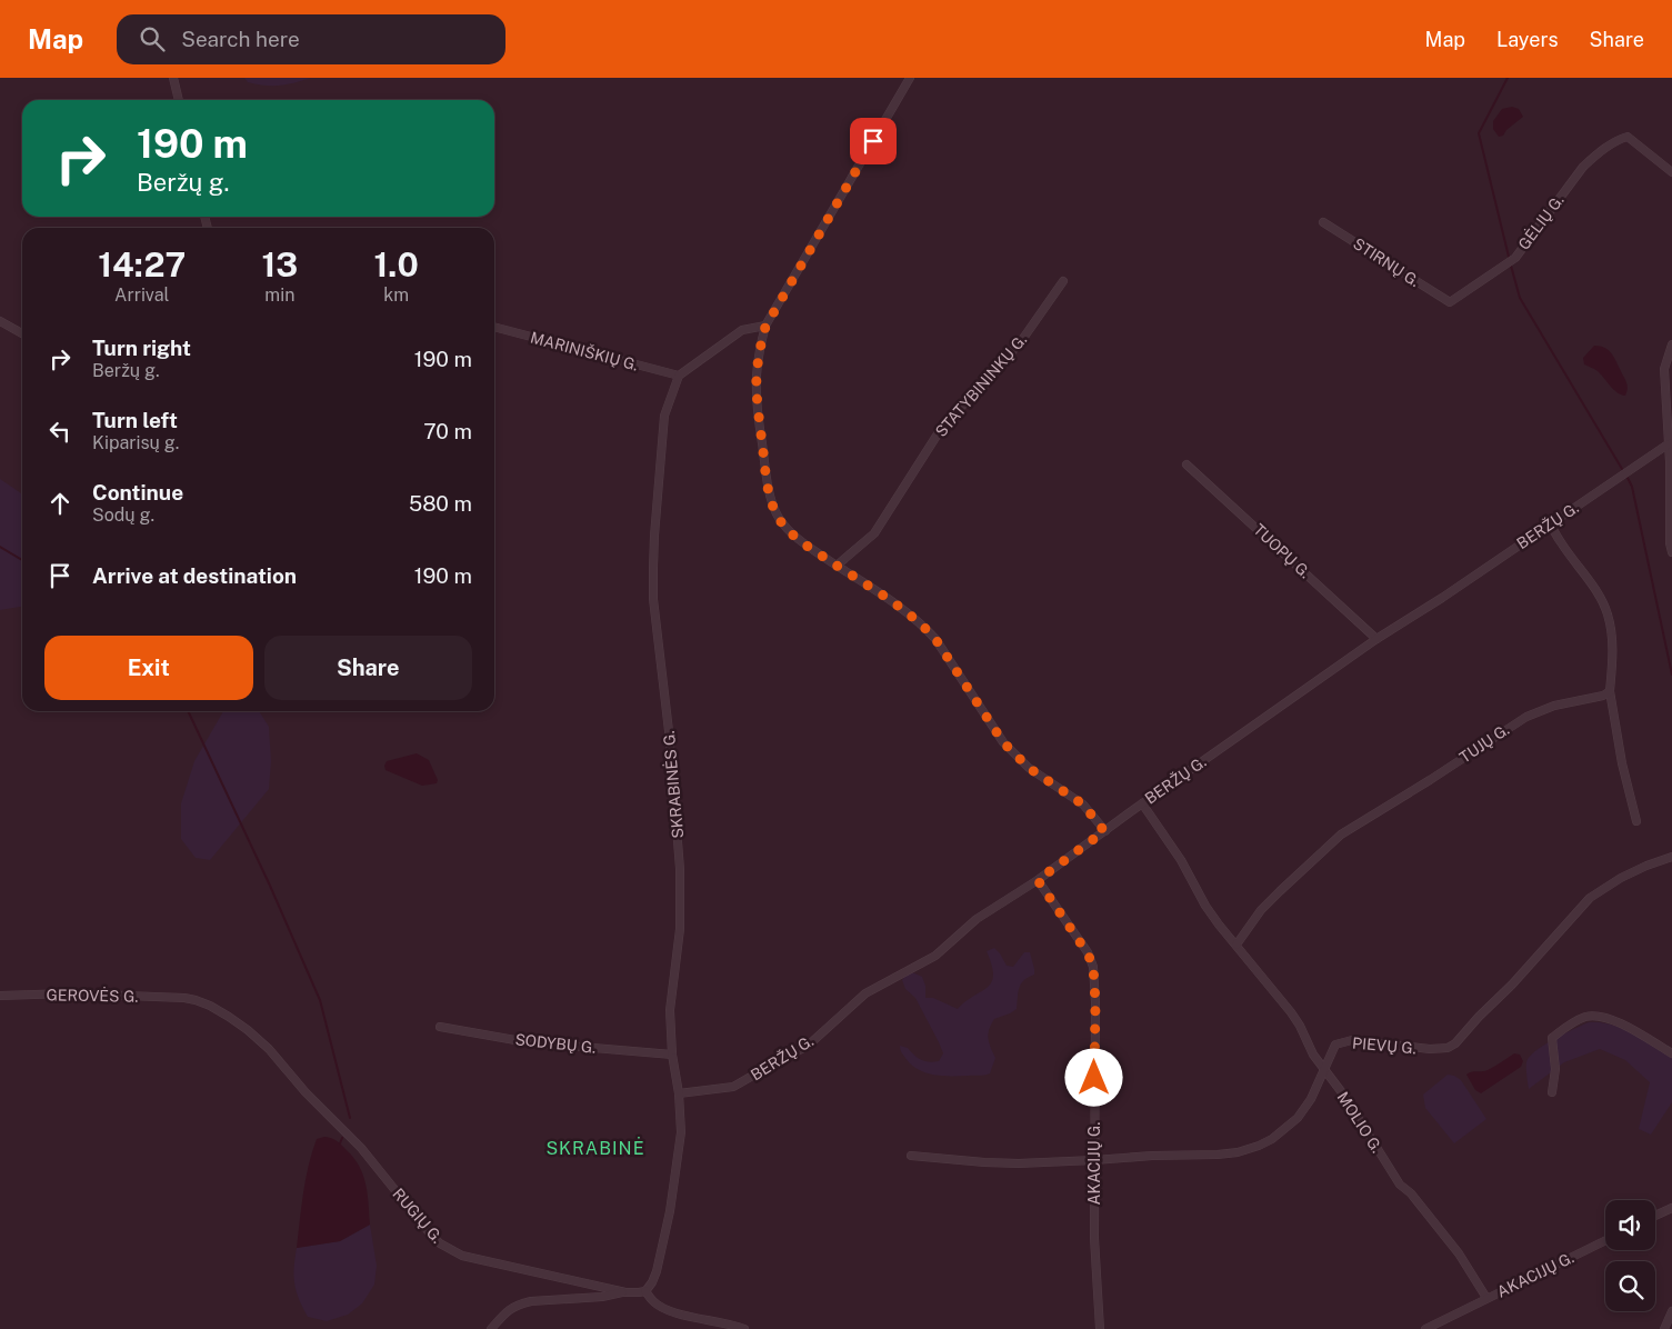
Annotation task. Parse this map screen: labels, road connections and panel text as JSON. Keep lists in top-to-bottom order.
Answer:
{
  "streets": {
    "street": [
      "GĖLIŲ G.",
      "STIRNŲ G.",
      "MARINIŠKIŲ G.",
      "STATYBININKŲ G.",
      "BERŽŲ G.",
      "TUOPŲ G.",
      "TUJŲ G.",
      "SKRABINĖS G.",
      "GEROVĖS G.",
      "SODYBŲ G.",
      "PIEVŲ G.",
      "MOLIO G.",
      "AKACIJŲ G.",
      "RUGIŲ G."
    ]
  },
  "crossings": [
    ["GĖLIŲ G.", "STIRNŲ G."],
    ["MARINIŠKIŲ G.", "SKRABINĖS G."],
    ["BERŽŲ G.", "TUOPŲ G."],
    ["BERŽŲ G.", "SKRABINĖS G."],
    ["BERŽŲ G.", "MOLIO G."],
    ["BERŽŲ G.", "AKACIJŲ G."],
    ["TUJŲ G.", "MOLIO G."],
    ["SKRABINĖS G.", "SODYBŲ G."],
    ["SKRABINĖS G.", "RUGIŲ G."],
    ["GEROVĖS G.", "RUGIŲ G."],
    ["PIEVŲ G.", "MOLIO G."],
    ["PIEVŲ G.", "AKACIJŲ G."],
    ["MOLIO G.", "AKACIJŲ G."]
  ],
  "districts": ["SKRABINĖ"],
  "page": {
    "header": "Map",
    "search": "Search here",
    "nav": ["Map", "Layers", "Share"],
    "turn": ["190 m", "Beržų g."],
    "eta": [
      "14:27",
      "Arrival",
      "13",
      "min",
      "1.0",
      "km"
    ],
    "list": [
      {
        "name": "Turn right",
        "note": "Beržų g.",
        "value": "190 m"
      },
      {
        "name": "Turn left",
        "note": "Kiparisų g.",
        "value": "70 m"
      },
      {
        "name": "Continue",
        "note": "Sodų g.",
        "value": "580 m"
      },
      {
        "name": "Arrive at destination",
        "value": "190 m"
      }
    ],
    "buttons": ["Exit", "Share"]
  }
}
